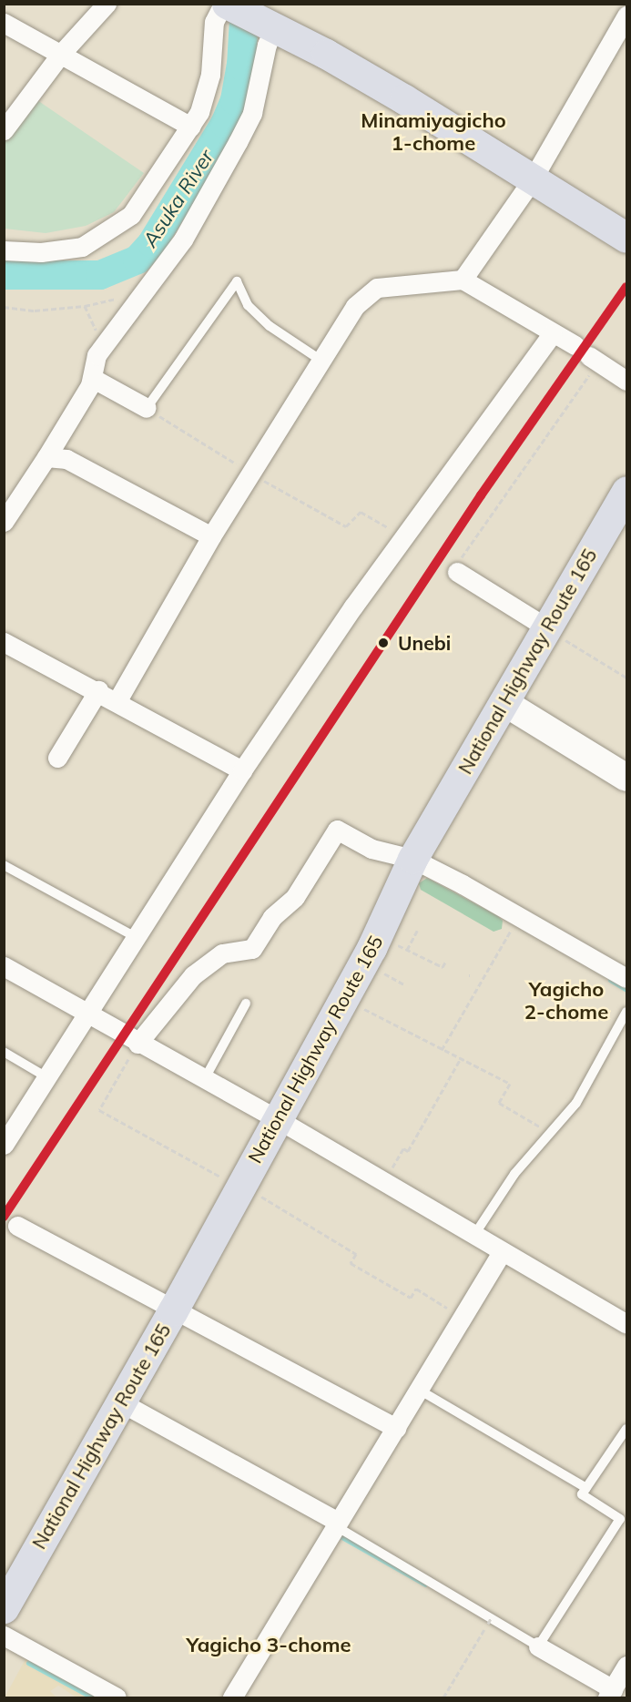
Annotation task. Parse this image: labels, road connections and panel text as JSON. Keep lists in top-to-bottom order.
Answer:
{
  "streets": {
    "highway": ["National Highway Route 165"]
  },
  "districts": ["Minamiyagicho 1-chome", "Yagicho 2-chome", "Yagicho 3-chome"],
  "water": ["Asuka River"],
  "places": ["Unebi"]
}
